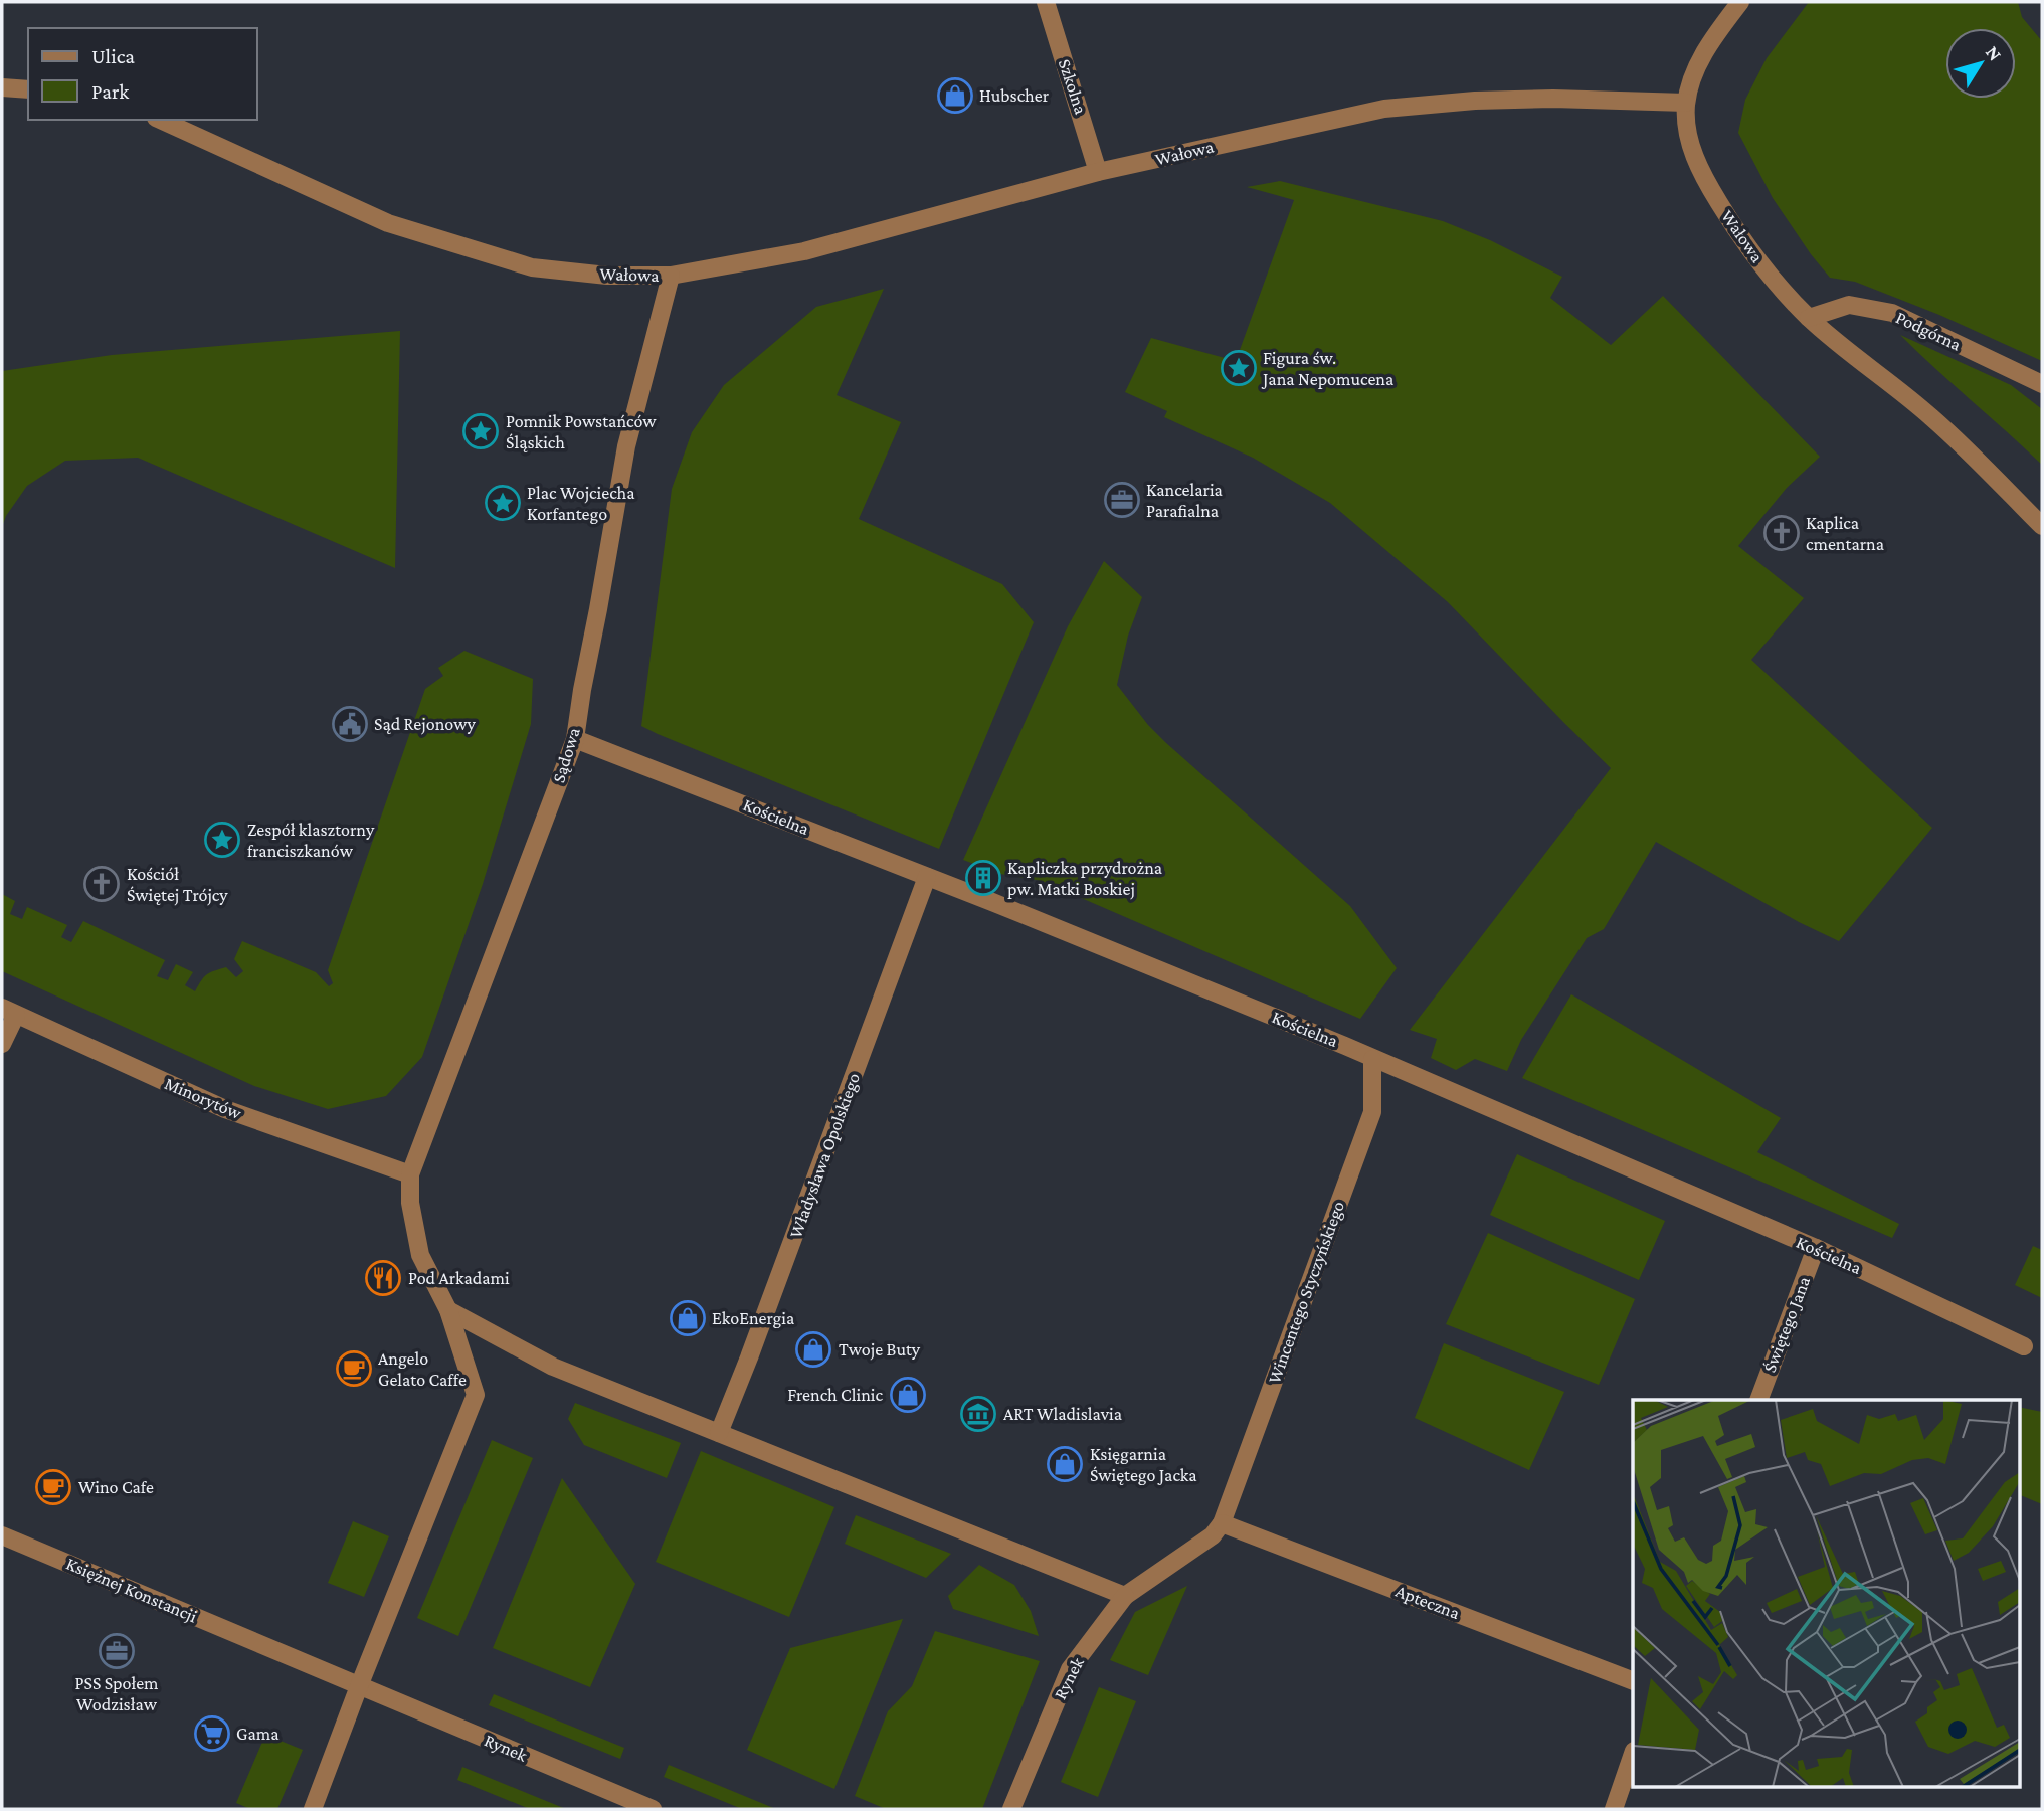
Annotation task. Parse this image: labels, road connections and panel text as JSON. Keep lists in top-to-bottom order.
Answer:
{
  "streets": {
    "street": [
      "Szkolna",
      "Wałowa",
      "Podgórna",
      "Sądowa",
      "Kościelna",
      "Minorytów",
      "Władysława Opolskiego",
      "Wincentego Styczyńskiego",
      "Świętego Jana",
      "Księżnej Konstancji",
      "Apteczna",
      "Rynek"
    ]
  },
  "crossings": [
    ["Szkolna", "Wałowa"],
    ["Wałowa", "Podgórna"],
    ["Wałowa", "Sądowa"],
    ["Sądowa", "Kościelna"],
    ["Sądowa", "Minorytów"],
    ["Kościelna", "Władysława Opolskiego"],
    ["Kościelna", "Wincentego Styczyńskiego"],
    ["Kościelna", "Świętego Jana"],
    ["Wincentego Styczyńskiego", "Apteczna"],
    ["Wincentego Styczyńskiego", "Rynek"],
    ["Księżnej Konstancji", "Rynek"],
    ["Apteczna", "Rynek"]
  ],
  "places": {
    "shop": [
      "Hubscher",
      "EkoEnergia",
      "Twoje Buty",
      "French Clinic",
      "Księgarnia Świętego Jacka"
    ],
    "place": [
      "Figura św. Jana Nepomucena",
      "Pomnik Powstańców Śląskich",
      "Plac Wojciecha Korfantego",
      "Zespół klasztorny franciszkanów"
    ],
    "office": ["Kancelaria Parafialna", "PSS Społem Wodzisław"],
    "church": ["Kaplica cmentarna", "Kościół Świętej Trójcy"],
    "public building": ["Sąd Rejonowy"],
    "building": ["Kapliczka przydrożna pw. Matki Boskiej"],
    "restaurant": ["Pod Arkadami"],
    "cafe": ["Angelo Gelato Caffe", "Wino Cafe"],
    "museum": ["ART Wladislavia"],
    "supermarket": ["Gama"]
  },
  "legend": ["Ulica", "Park"],
  "north": "top right"
}
